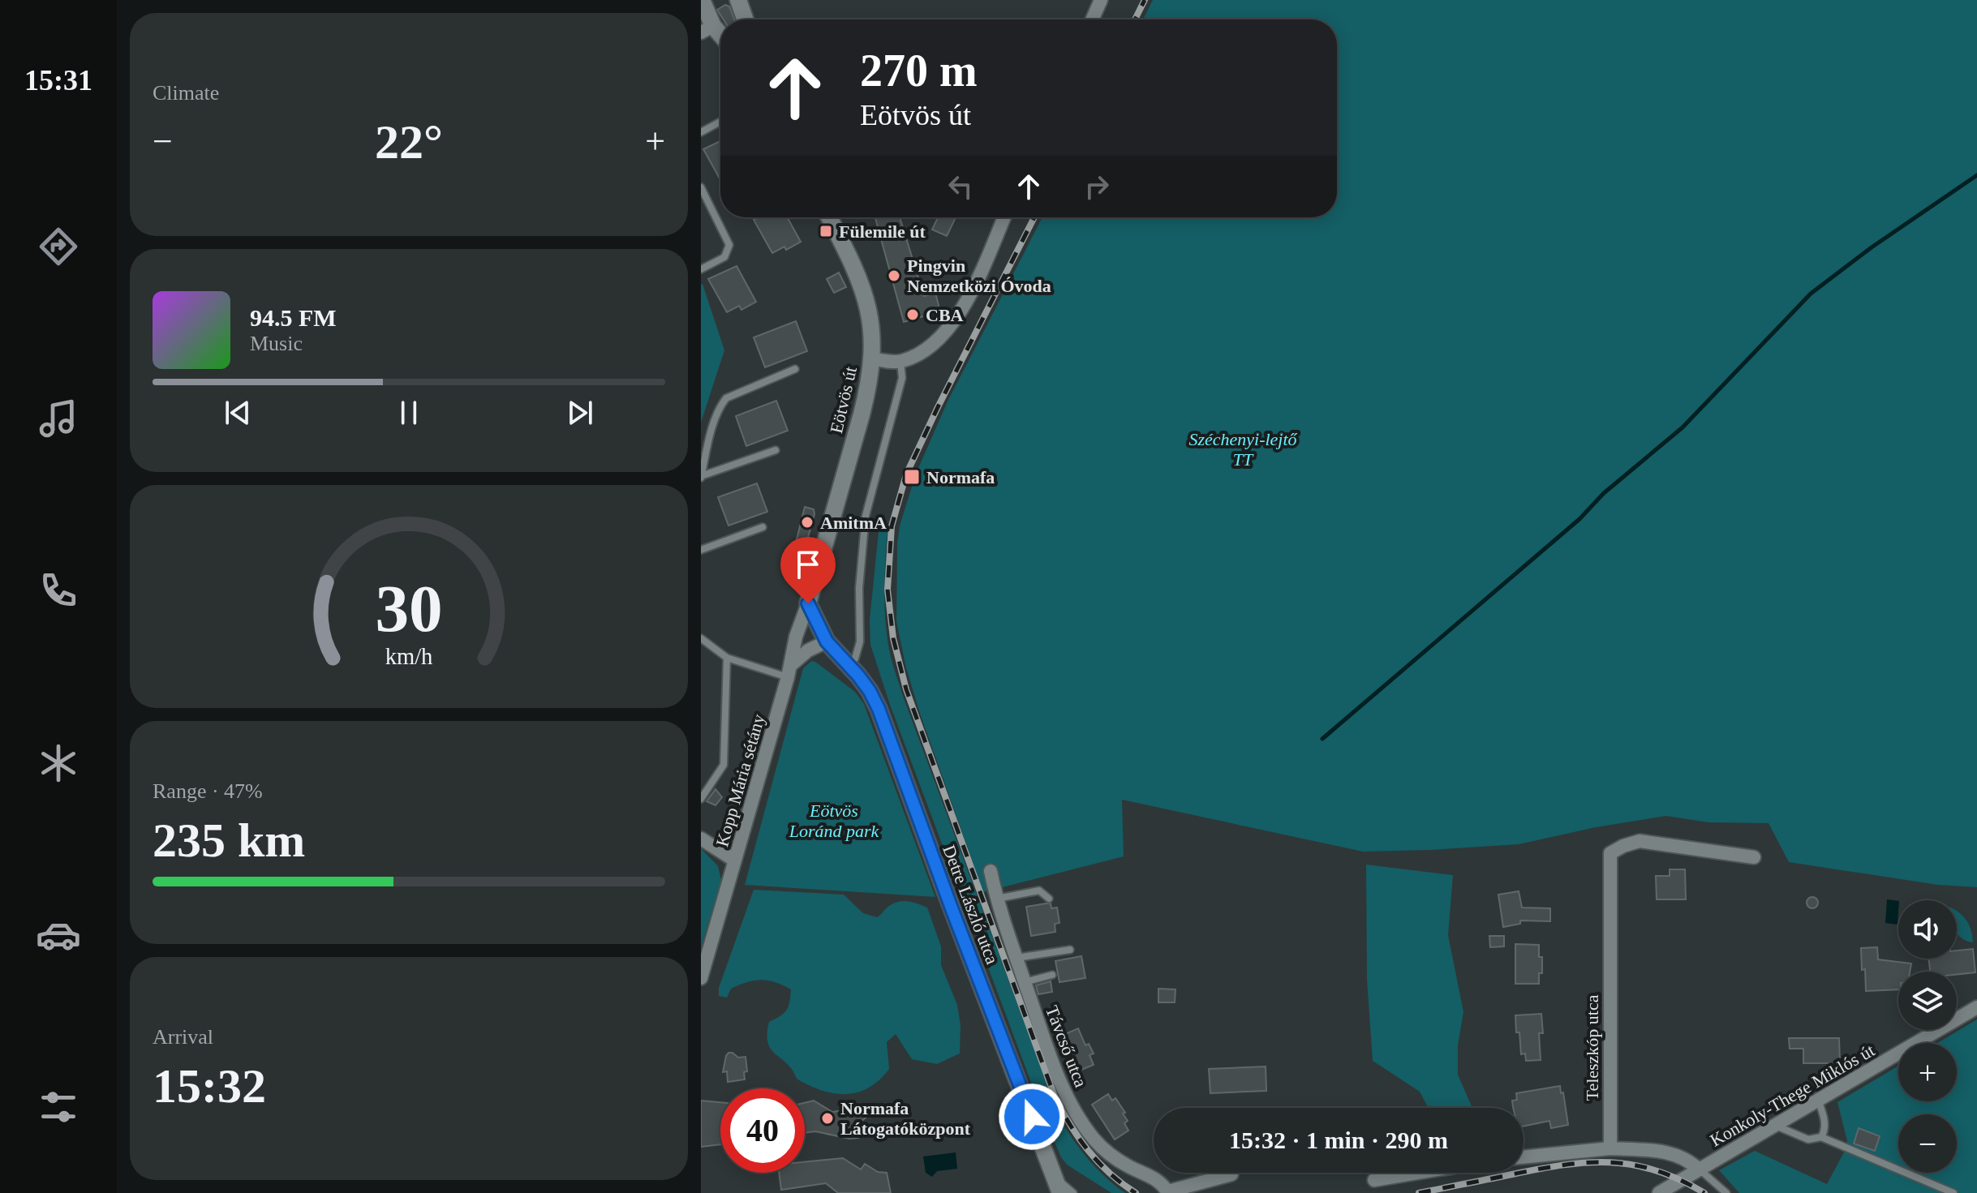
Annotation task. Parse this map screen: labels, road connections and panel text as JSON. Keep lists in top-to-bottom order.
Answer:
{
  "streets": {
    "street": [
      "Eötvös út",
      "Kopp Mária sétány",
      "Detre László utca",
      "Távcső utca",
      "Teleszkóp utca",
      "Konkoly-Thege Miklós út"
    ]
  },
  "crossings": [
    ["Eötvös út", "Kopp Mária sétány"]
  ],
  "parks": ["Széchenyi-lejtő TT", "Eötvös Loránd park"],
  "places": {
    "transit": ["Fülemile út", "Normafa"],
    "other": [
      "Pingvin Nemzetközi Óvoda",
      "CBA",
      "AmitmA",
      "Normafa Látogatóközpont"
    ]
  },
  "page": {
    "tabs": "15:31",
    "tile": [
      "Climate",
      ["Range · 47%", "235 km"],
      ["Arrival", "15:32"]
    ],
    "turn": ["270 m", "Eötvös út"],
    "heat": ["−", "22°", "+"],
    "song": ["94.5 FM", "Music"],
    "map_buttons": ["+", "−"],
    "limit": "40",
    "trip": "15:32 · 1 min · 290 m",
    "gauge": ["30", "km/h"]
  }
}
